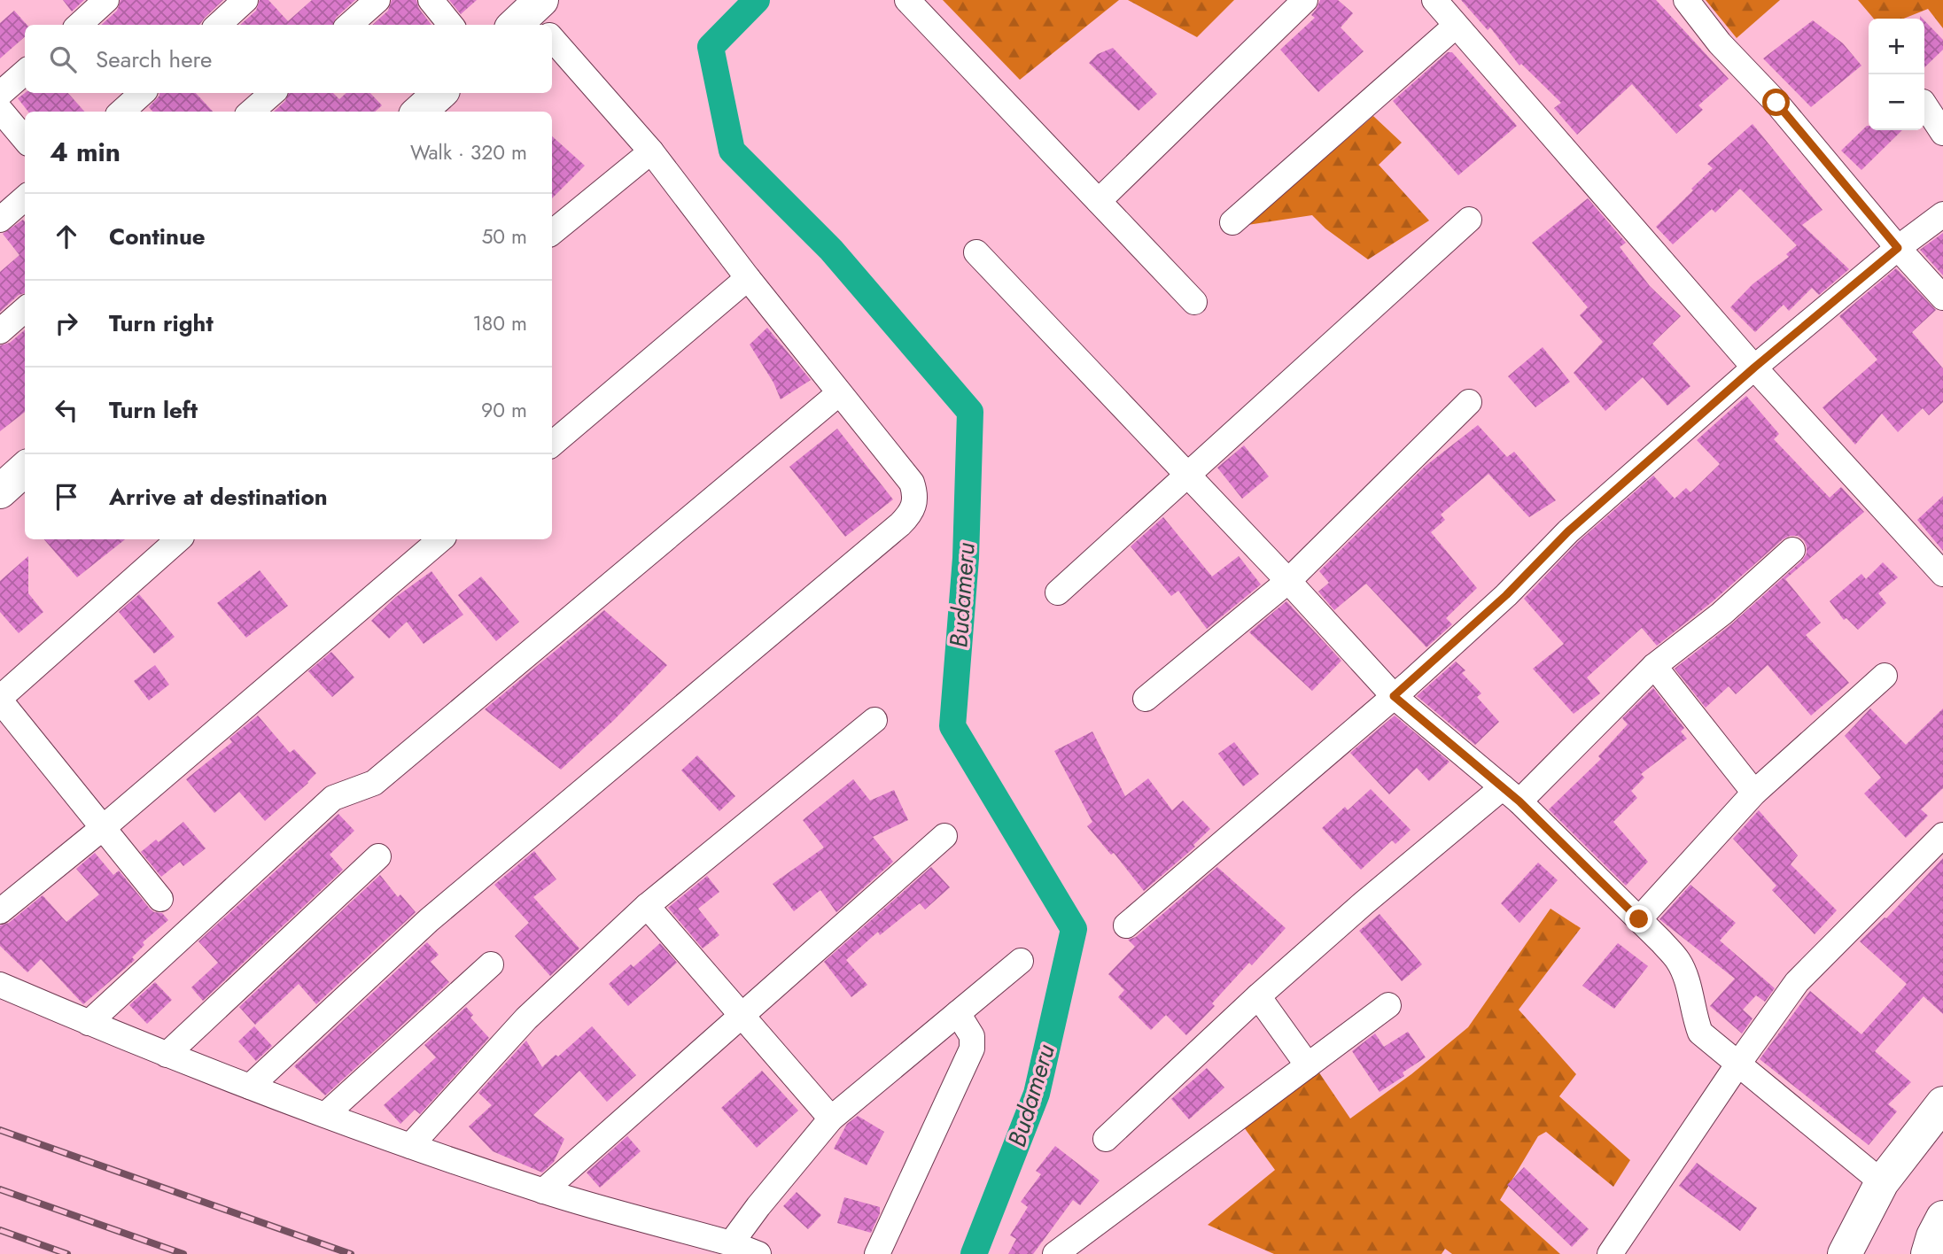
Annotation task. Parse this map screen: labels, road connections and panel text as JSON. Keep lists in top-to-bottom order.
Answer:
{
  "water": ["Budameru"],
  "page": {
    "map_buttons": ["+", "−"],
    "search": "Search here",
    "heading": ["4 min", "Walk · 320 m"],
    "list": [
      ["Continue", "50 m"],
      ["Turn right", "180 m"],
      ["Turn left", "90 m"],
      "Arrive at destination"
    ]
  }
}
